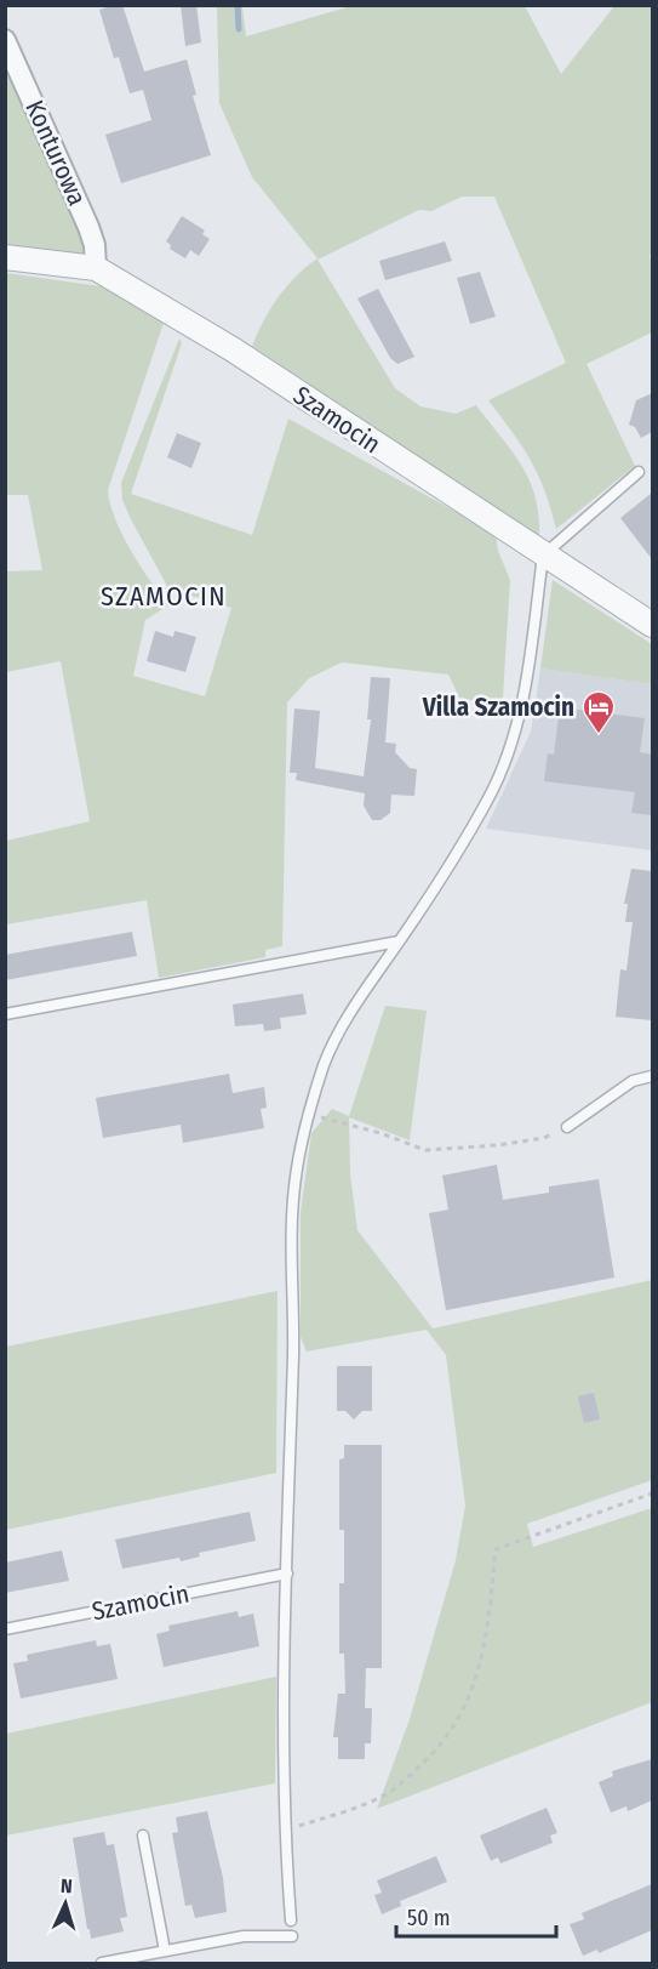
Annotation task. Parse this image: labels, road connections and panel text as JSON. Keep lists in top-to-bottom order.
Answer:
{
  "streets": {
    "street": ["Konturowa", "Szamocin"]
  },
  "crossings": [
    ["Konturowa", "Szamocin"]
  ],
  "districts": ["SZAMOCIN"],
  "places": {
    "hotel": ["Villa Szamocin"]
  },
  "scale_bar": "50 m",
  "north": "top"
}
